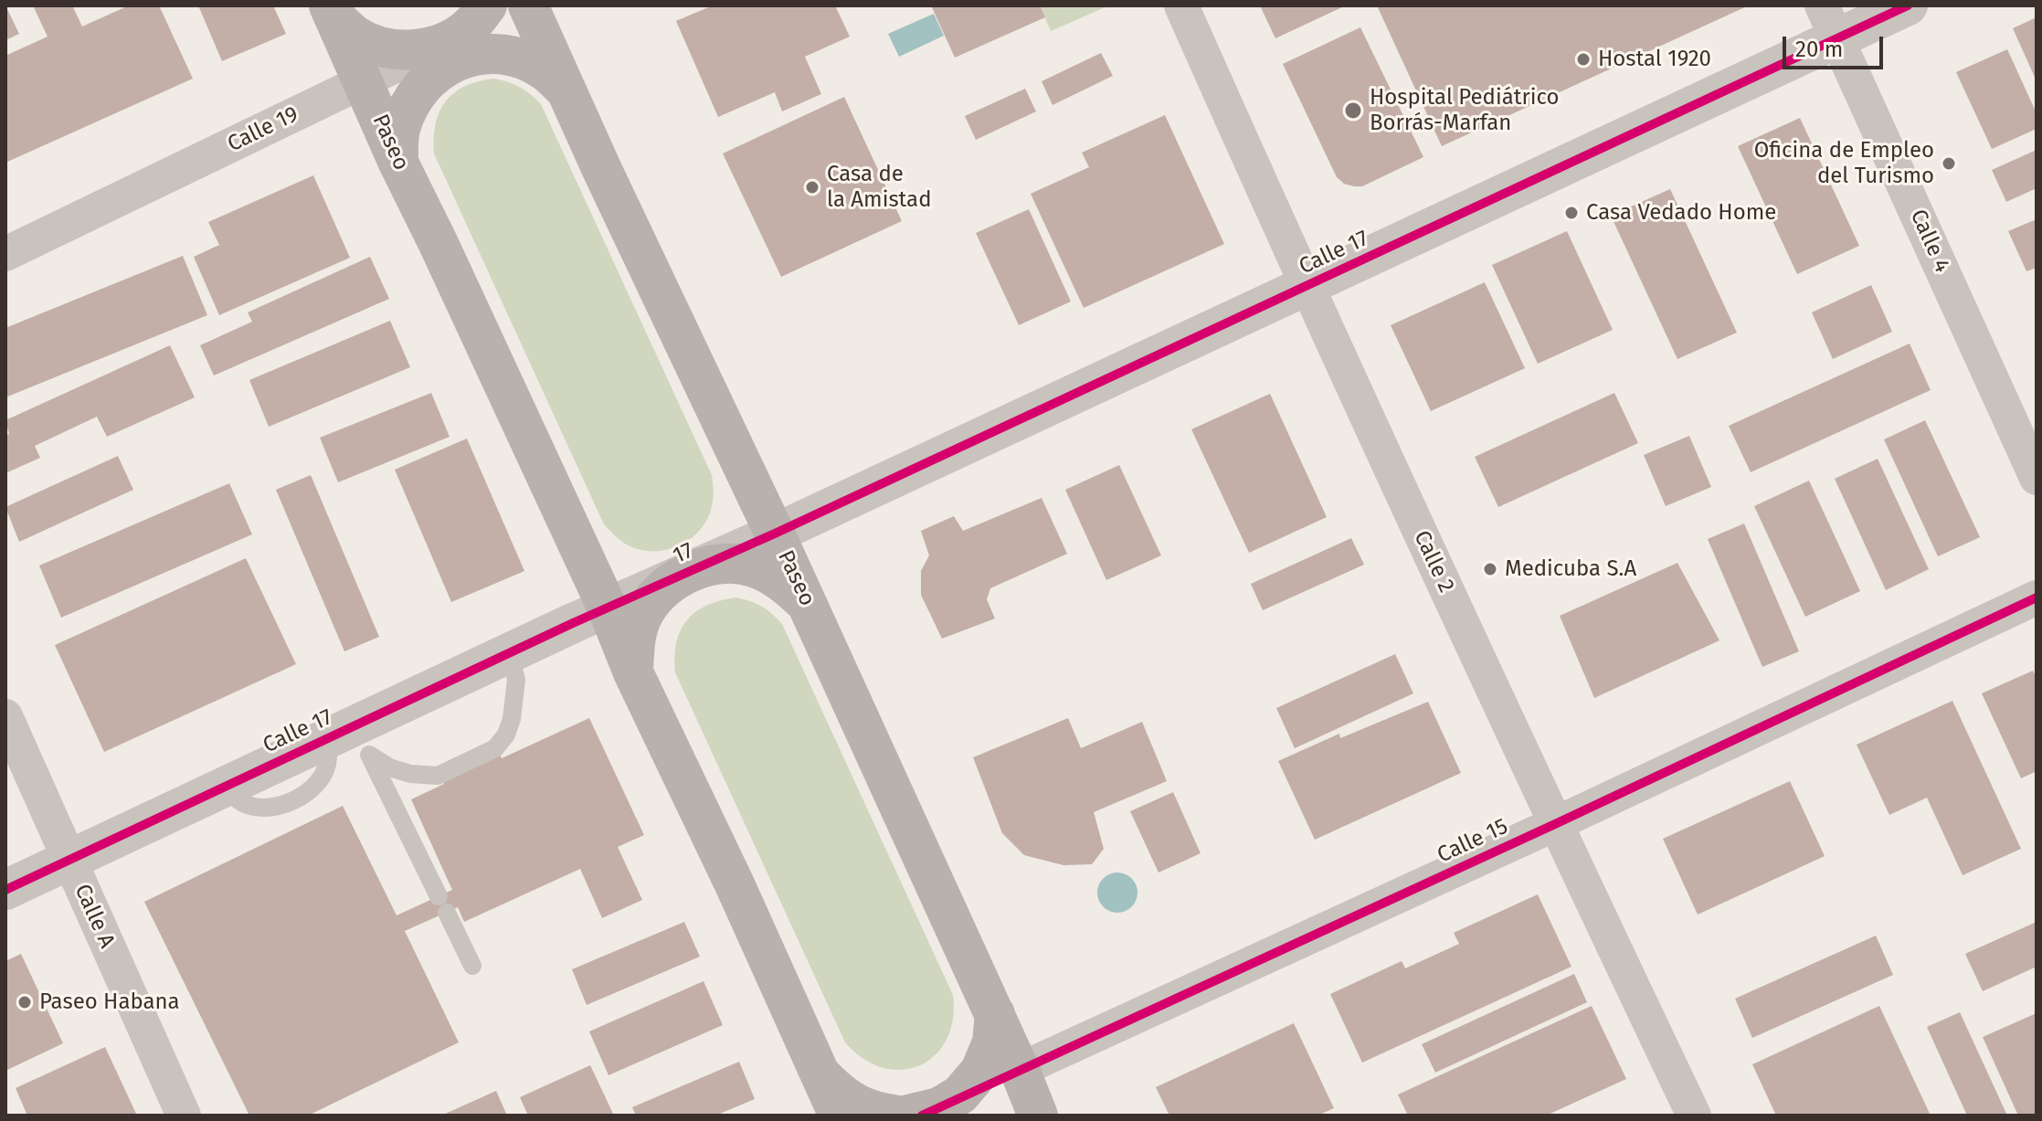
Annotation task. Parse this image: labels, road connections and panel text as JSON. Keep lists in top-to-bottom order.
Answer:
{
  "streets": {
    "main road": ["Paseo"],
    "street": [
      "Calle 19",
      "Calle 4",
      "Calle 17",
      "17",
      "Calle 2",
      "Calle 15",
      "Calle A"
    ]
  },
  "crossings": [
    ["Calle 19", "Paseo"],
    ["Paseo", "Calle 17"],
    ["Paseo", "17"],
    ["Paseo", "Calle 15"],
    ["Calle 4", "Calle 17"],
    ["Calle 17", "17"],
    ["Calle 17", "Calle 2"],
    ["Calle 17", "Calle A"],
    ["Calle 2", "Calle 15"]
  ],
  "places": [
    "Hostal 1920",
    "Hospital Pediátrico Borrás-Marfan",
    "Oficina de Empleo del Turismo",
    "Casa de la Amistad",
    "Casa Vedado Home",
    "Medicuba S.A",
    "Paseo Habana"
  ],
  "scale_bar": "20 m"
}
